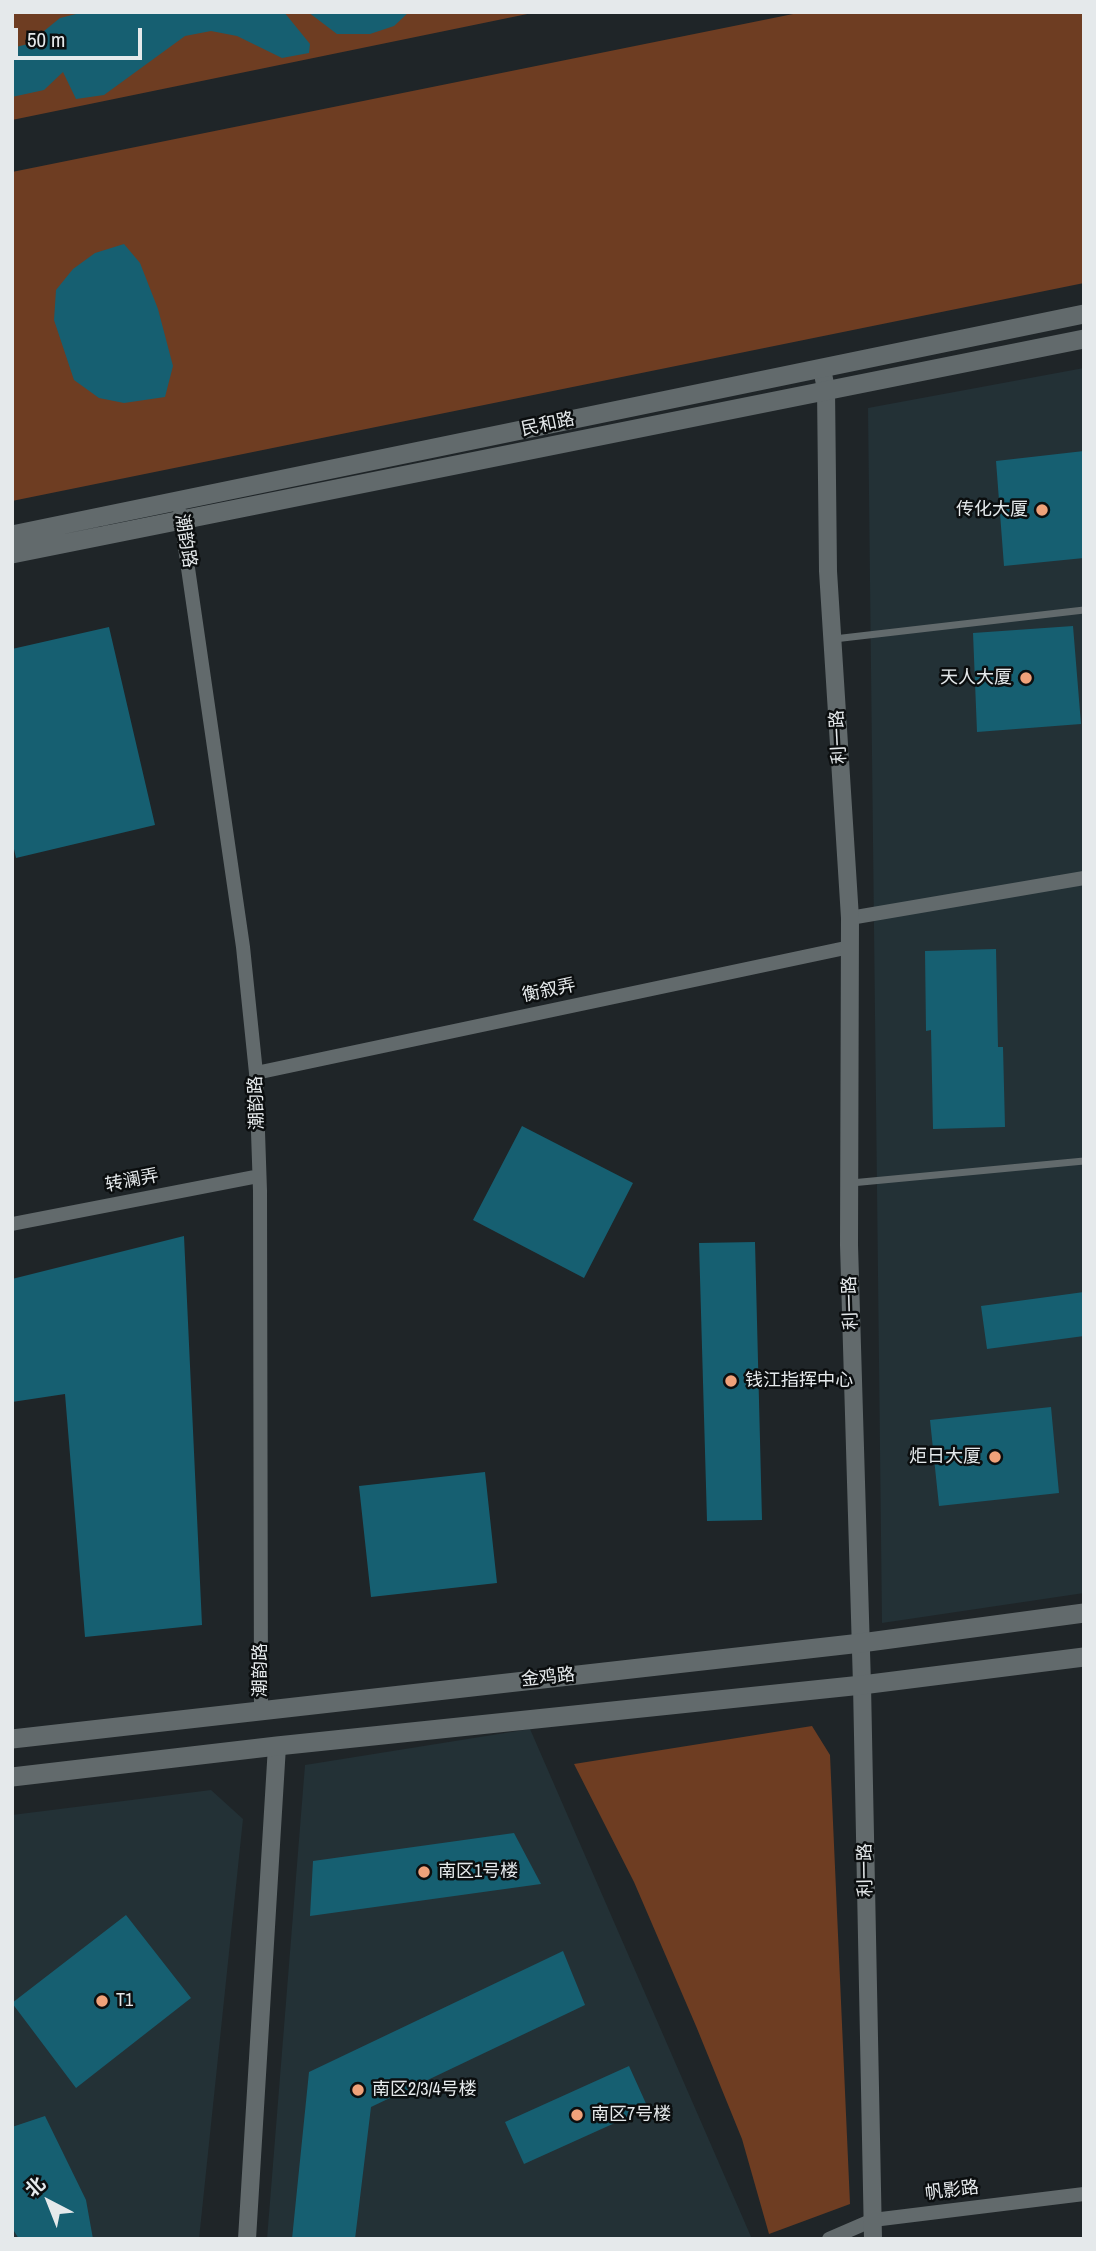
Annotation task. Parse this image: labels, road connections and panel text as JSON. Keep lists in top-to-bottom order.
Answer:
{
  "streets": {
    "main road": ["民和路", "金鸡路"],
    "street": [
      "潮韵路",
      "利一路",
      "衡叙弄",
      "转澜弄",
      "帆影路"
    ]
  },
  "crossings": [
    ["民和路", "潮韵路"],
    ["民和路", "利一路"],
    ["潮韵路", "衡叙弄"],
    ["潮韵路", "转澜弄"],
    ["潮韵路", "金鸡路"],
    ["利一路", "衡叙弄"],
    ["利一路", "金鸡路"],
    ["利一路", "帆影路"]
  ],
  "places": [
    "传化大厦",
    "天人大厦",
    "钱江指挥中心",
    "炬日大厦",
    "南区1号楼",
    "T1",
    "南区2/3/4号楼",
    "南区7号楼"
  ],
  "scale_bar": "50 m",
  "north": "top left"
}
